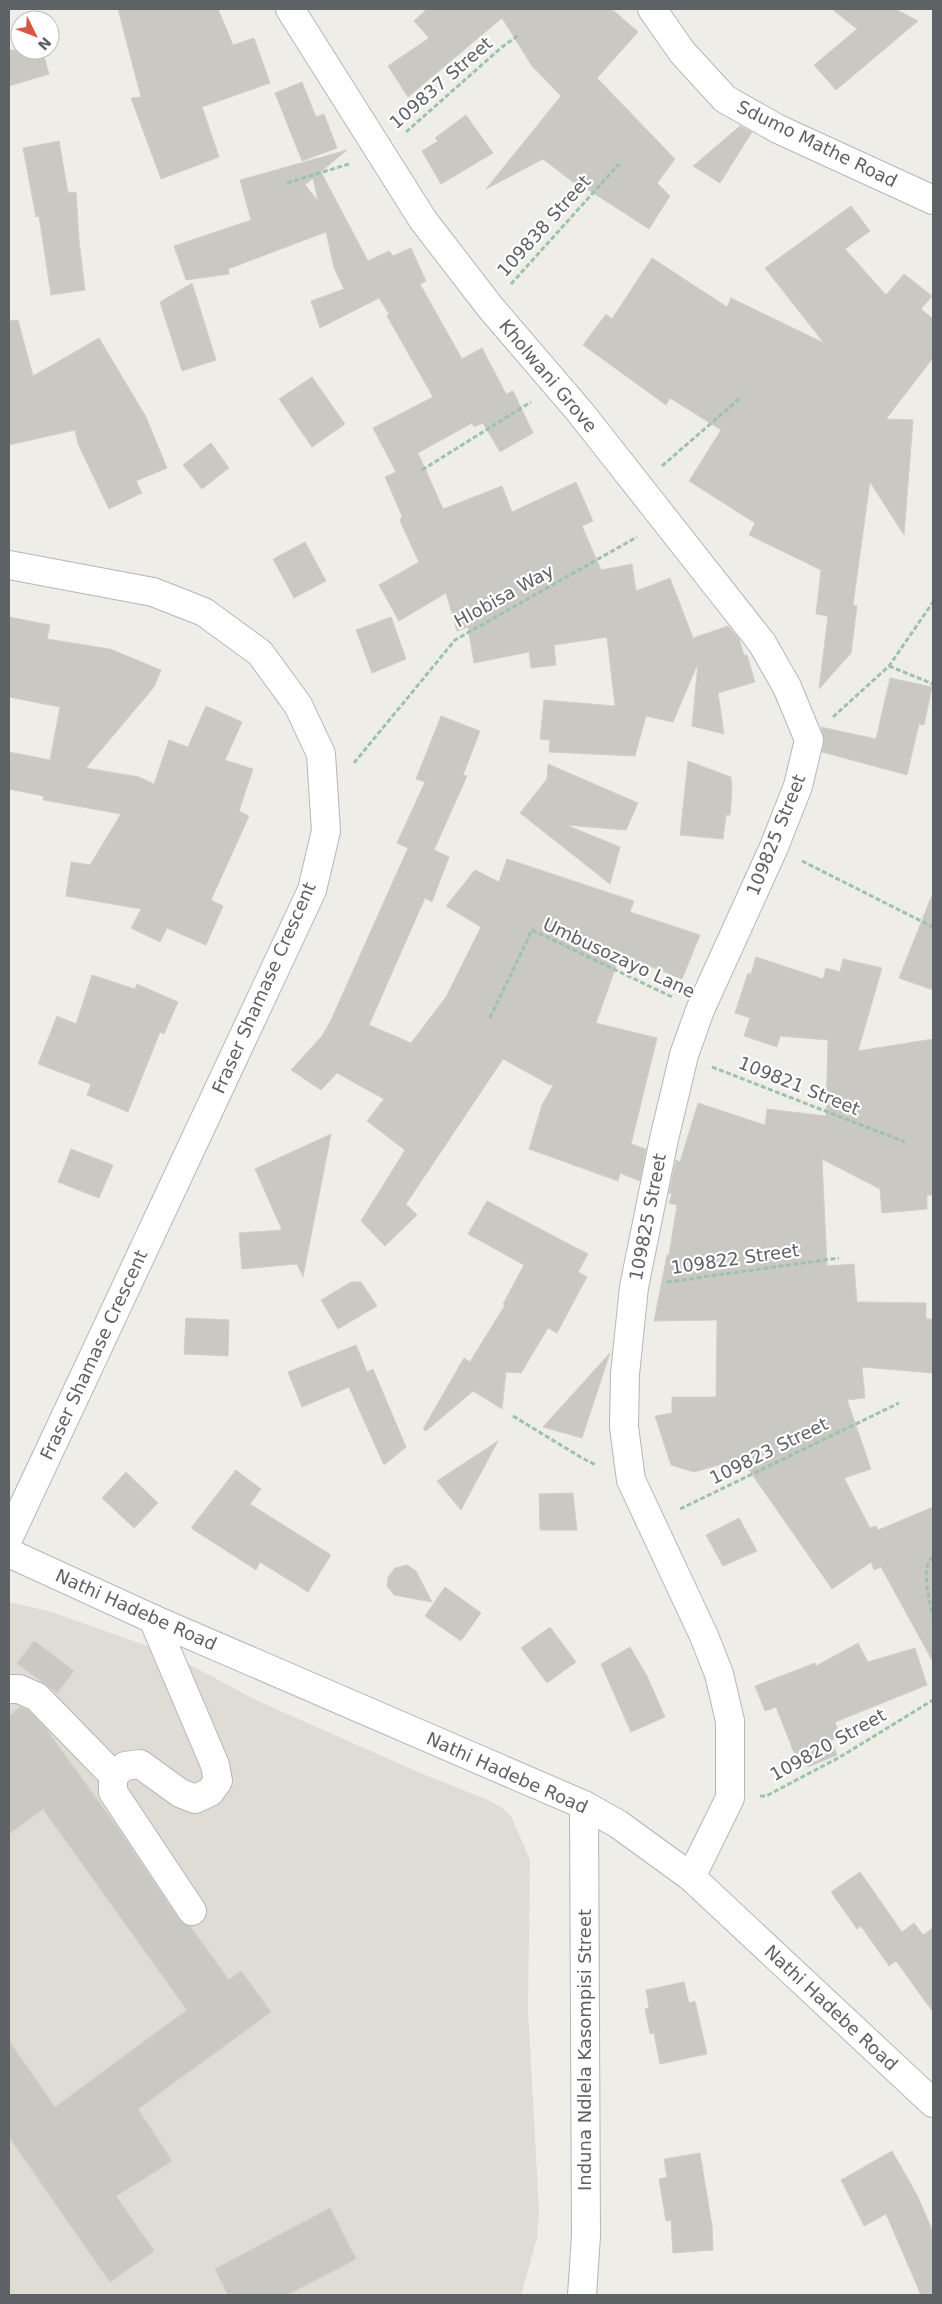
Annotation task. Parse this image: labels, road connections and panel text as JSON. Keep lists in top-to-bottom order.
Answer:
{
  "streets": {
    "street": [
      "Sdumo Mathe Road",
      "Kholwani Grove",
      "109825 Street",
      "Fraser Shamase Crescent",
      "Nathi Hadebe Road",
      "Induna Ndlela Kasompisi Street"
    ],
    "path": [
      "109837 Street",
      "109838 Street",
      "Hlobisa Way",
      "Umbusozayo Lane",
      "109821 Street",
      "109822 Street",
      "109823 Street",
      "109820 Street"
    ]
  },
  "crossings": [
    ["109837 Street", "Kholwani Grove"],
    ["109838 Street", "Kholwani Grove"],
    ["Kholwani Grove", "Hlobisa Way"],
    ["Kholwani Grove", "109825 Street"],
    ["Hlobisa Way", "Fraser Shamase Crescent"],
    ["109825 Street", "Umbusozayo Lane"],
    ["109825 Street", "109821 Street"],
    ["109825 Street", "109822 Street"],
    ["109825 Street", "109823 Street"],
    ["109825 Street", "Nathi Hadebe Road"],
    ["109825 Street", "109820 Street"],
    ["Nathi Hadebe Road", "Induna Ndlela Kasompisi Street"]
  ],
  "north": "bottom right"
}
